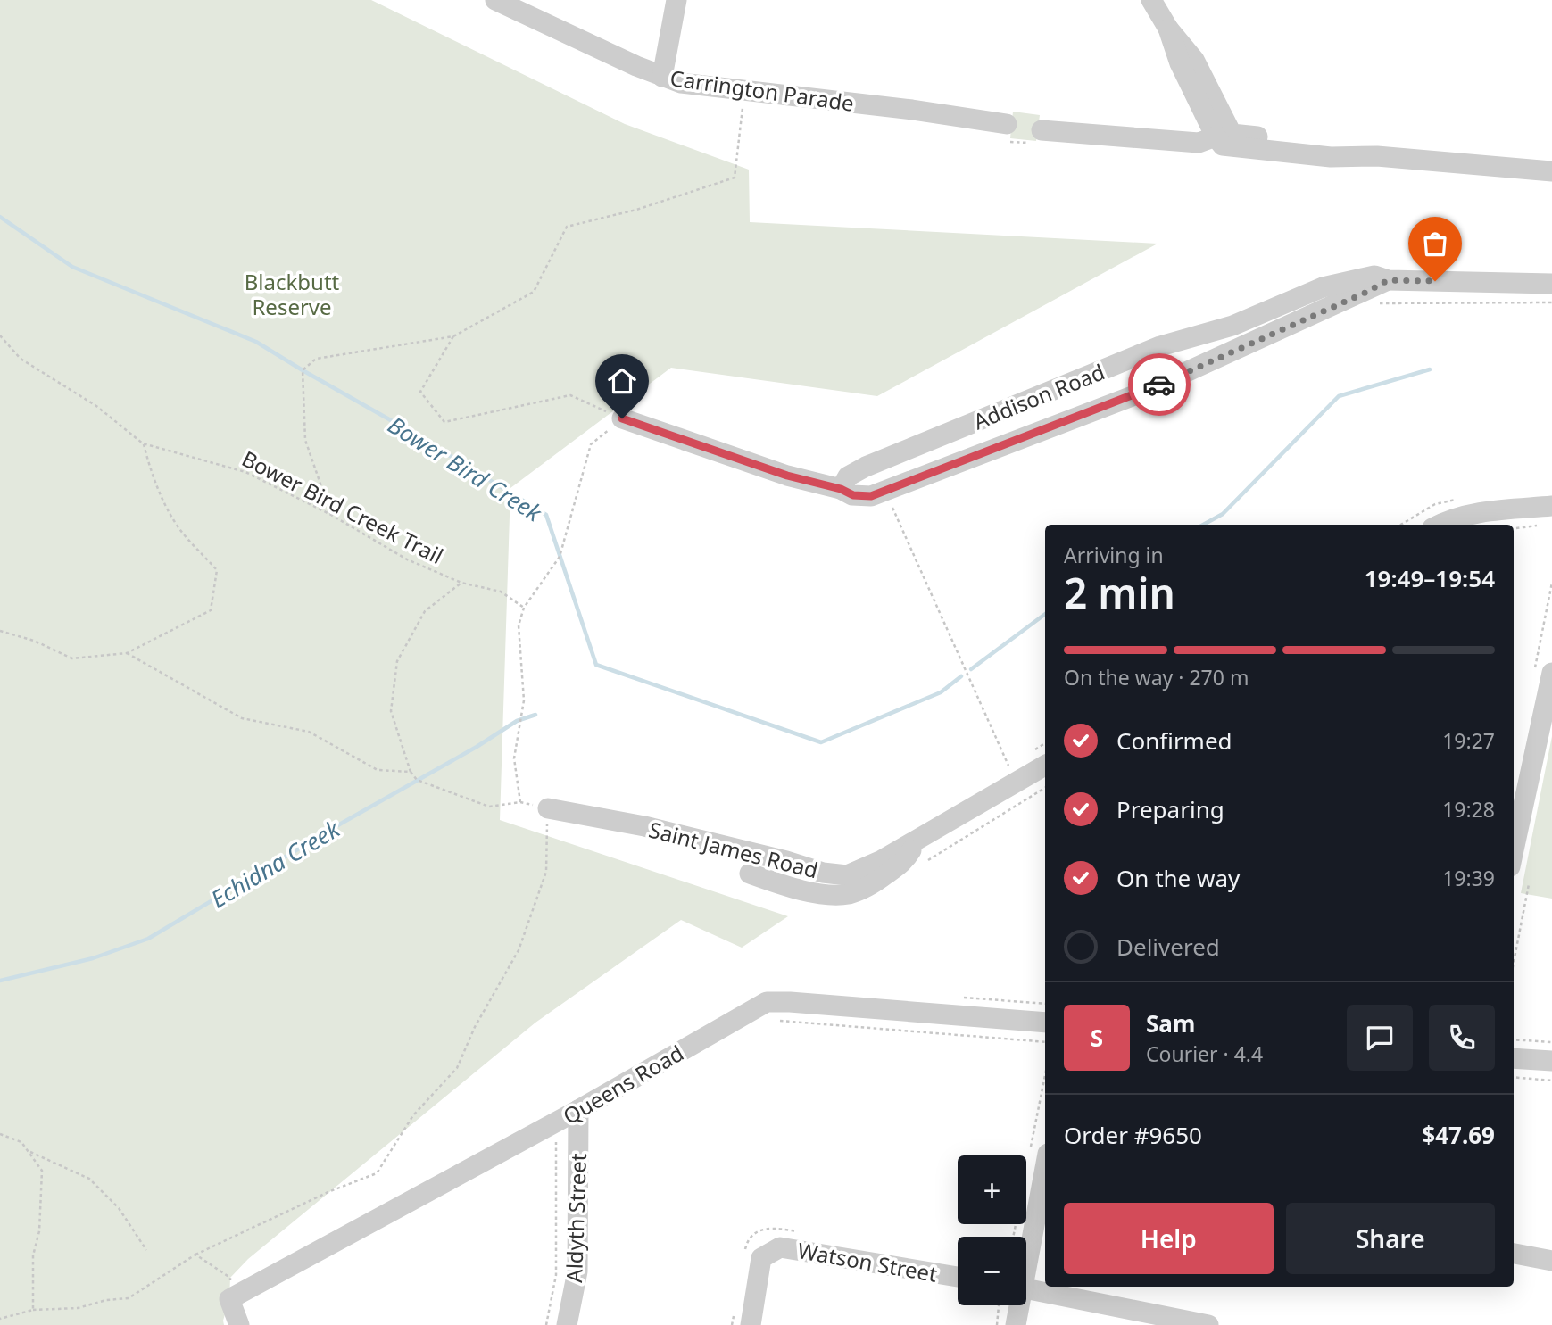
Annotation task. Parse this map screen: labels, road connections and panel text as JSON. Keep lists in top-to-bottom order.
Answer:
{
  "streets": {
    "street": [
      "Carrington Parade",
      "Addison Road",
      "Saint James Road",
      "Queens Road",
      "Aldyth Street",
      "Watson Street"
    ],
    "path": ["Bower Bird Creek Trail"]
  },
  "crossings": [
    ["Queens Road", "Aldyth Street"]
  ],
  "water": ["Bower Bird Creek", "Echidna Creek"],
  "parks": ["Blackbutt Reserve"],
  "page": {
    "heading": ["2 min", "Arriving in", "19:49–19:54"],
    "panel": [
      "Sam",
      "Courier · 4.4",
      "Order #9650",
      "$47.69"
    ],
    "bar": "On the way · 270 m",
    "list": [
      ["Confirmed", "19:27"],
      ["Preparing", "19:28"],
      ["On the way", "19:39"],
      "Delivered"
    ],
    "round": "S",
    "map_buttons": ["+", "−"],
    "buttons": ["Help", "Share"]
  }
}
